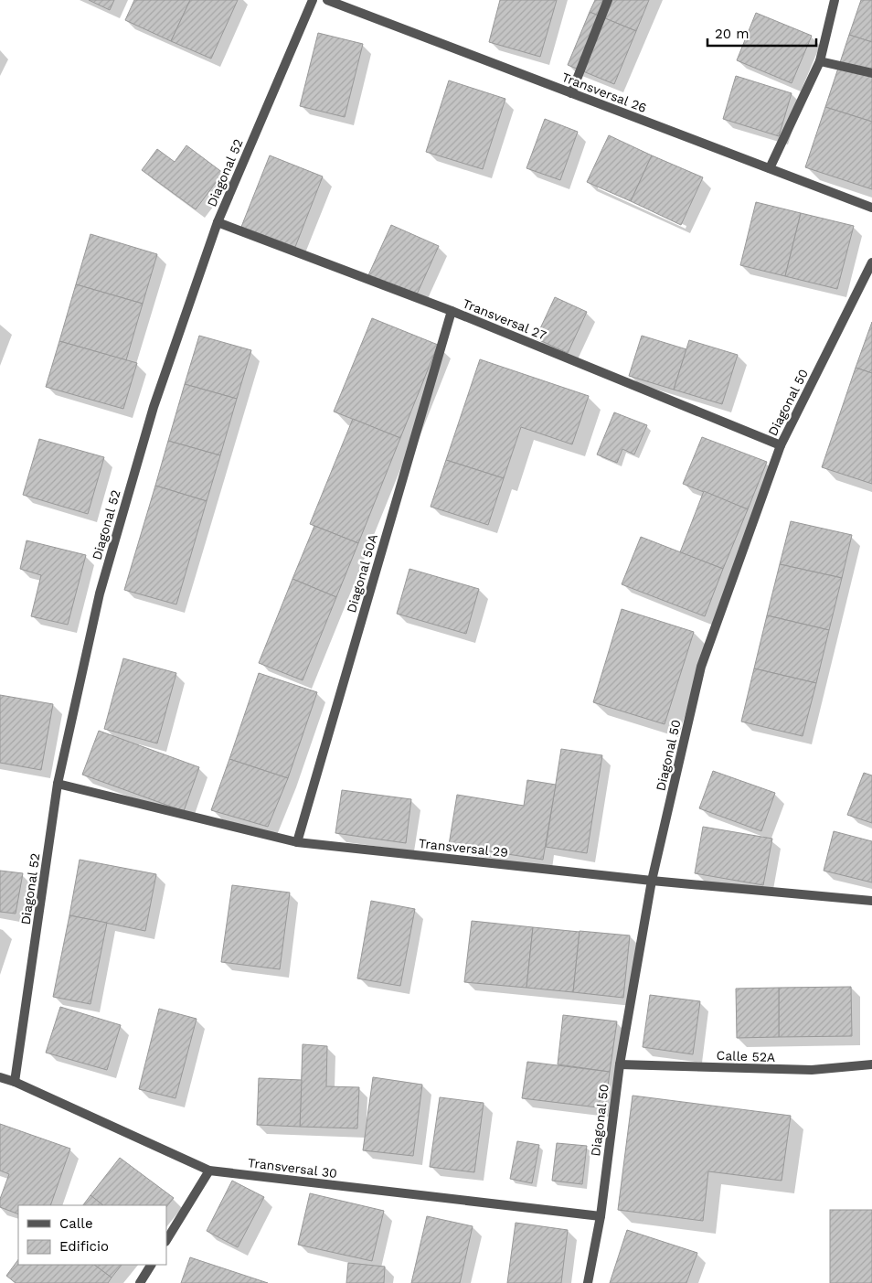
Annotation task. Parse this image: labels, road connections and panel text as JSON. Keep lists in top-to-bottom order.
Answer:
{
  "streets": {
    "street": [
      "Transversal 26",
      "Diagonal 52",
      "Transversal 27",
      "Diagonal 50",
      "Diagonal 50A",
      "Transversal 29",
      "Calle 52A",
      "Transversal 30"
    ]
  },
  "crossings": [
    ["Diagonal 52", "Transversal 27"],
    ["Diagonal 52", "Transversal 29"],
    ["Diagonal 52", "Transversal 30"],
    ["Transversal 27", "Diagonal 50"],
    ["Transversal 27", "Diagonal 50A"],
    ["Diagonal 50", "Transversal 29"],
    ["Diagonal 50", "Calle 52A"],
    ["Diagonal 50", "Transversal 30"],
    ["Diagonal 50A", "Transversal 29"]
  ],
  "legend": ["Calle", "Edificio"],
  "scale_bar": "20 m"
}
